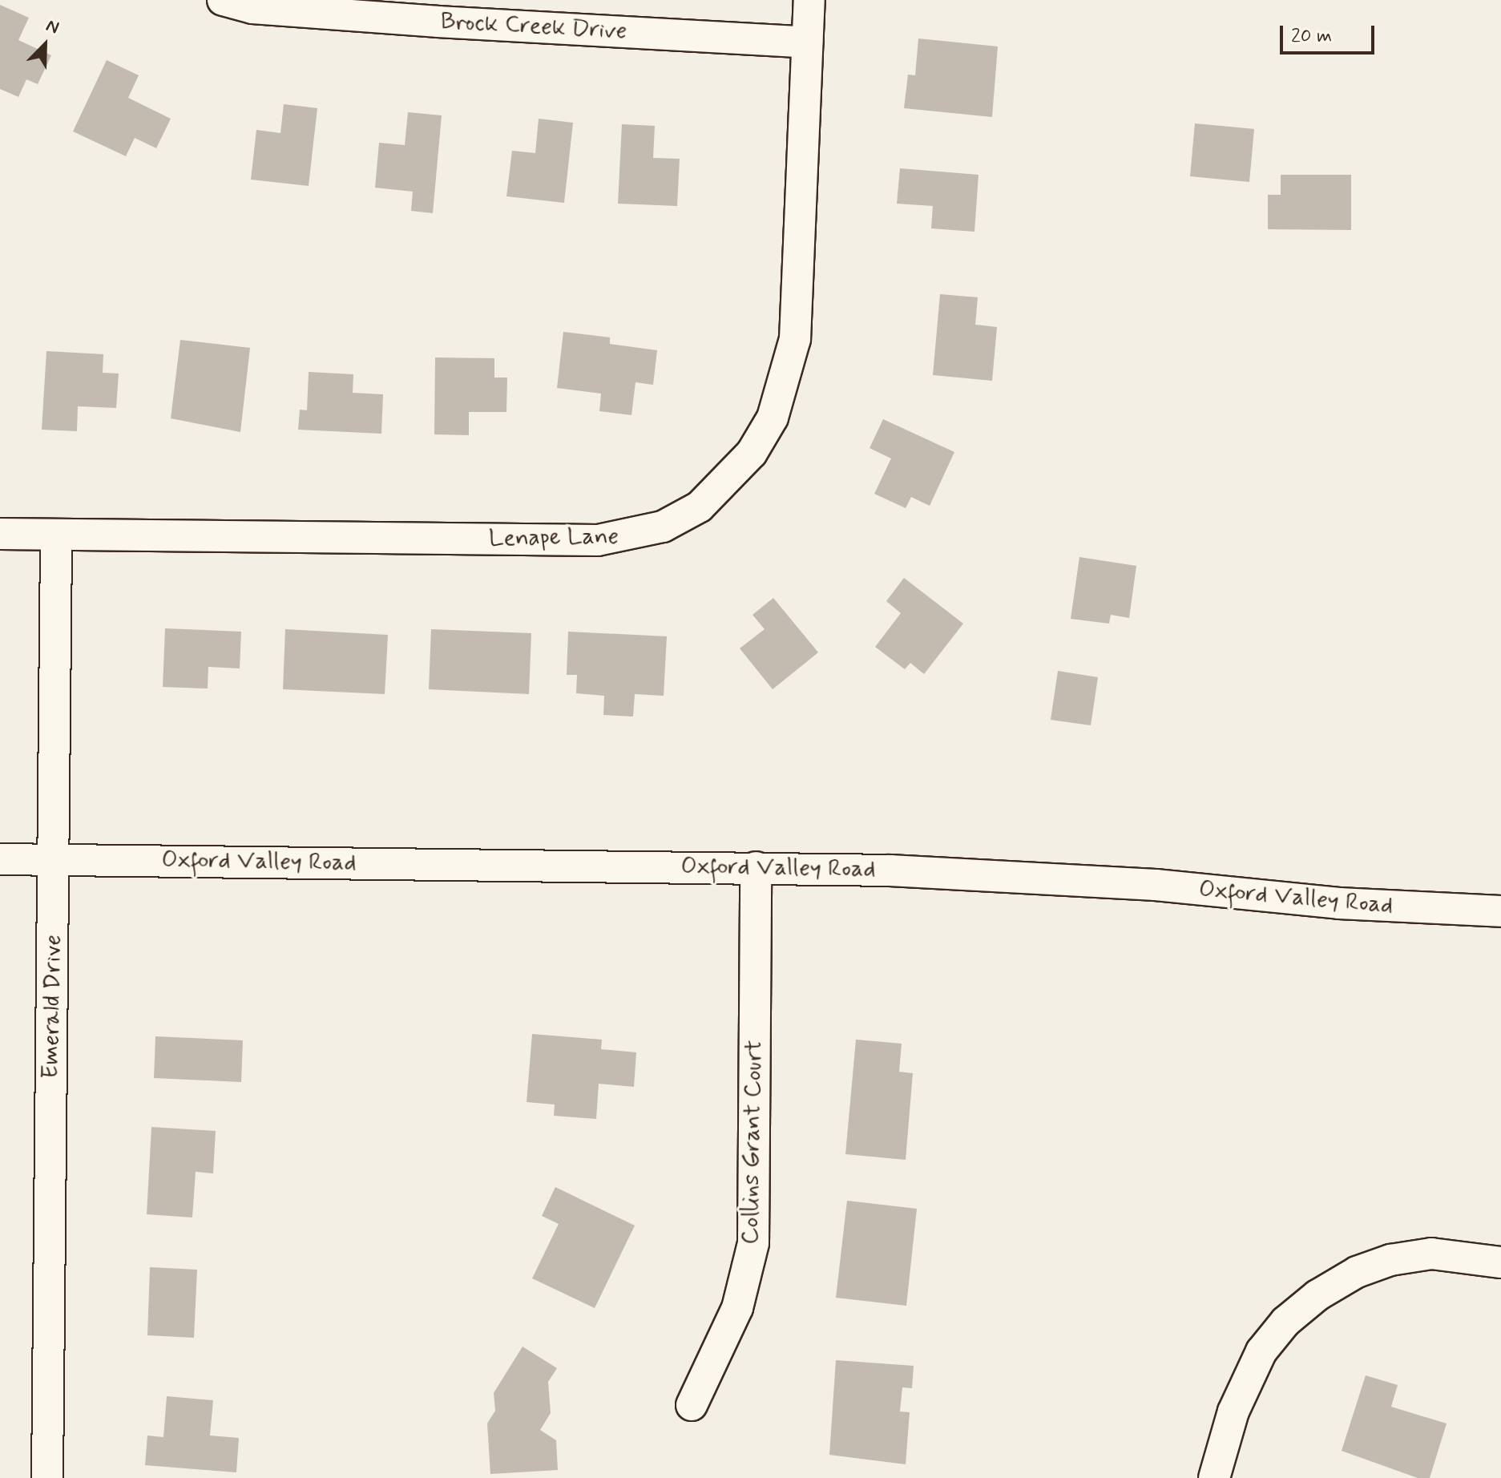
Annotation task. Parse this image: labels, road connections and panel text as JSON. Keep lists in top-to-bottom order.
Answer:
{
  "streets": {
    "street": [
      "Brock Creek Drive",
      "Lenape Lane",
      "Oxford Valley Road",
      "Emerald Drive",
      "Collins Grant Court"
    ]
  },
  "crossings": [
    ["Brock Creek Drive", "Lenape Lane"],
    ["Lenape Lane", "Emerald Drive"],
    ["Oxford Valley Road", "Emerald Drive"],
    ["Oxford Valley Road", "Collins Grant Court"]
  ],
  "scale_bar": "20 m",
  "north": "top right"
}
